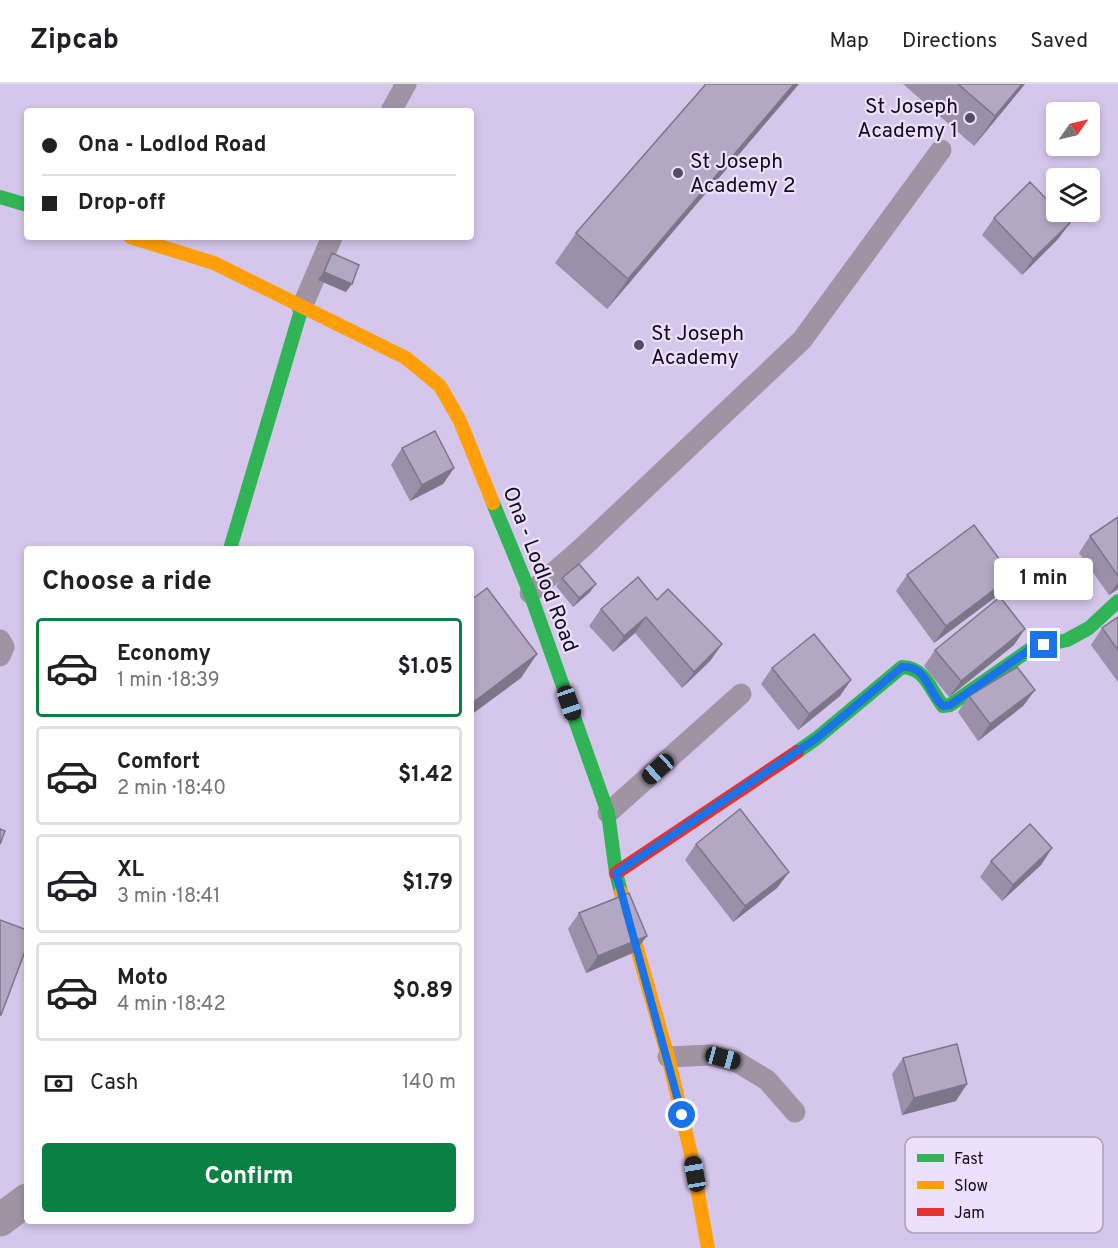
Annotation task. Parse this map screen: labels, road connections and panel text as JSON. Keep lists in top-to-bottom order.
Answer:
{
  "streets": {
    "main road": ["Ona - Lodlod Road"]
  },
  "places": ["St Joseph Academy 1", "St Joseph Academy 2", "St Joseph Academy"],
  "legend": ["Fast", "Slow", "Jam"],
  "north": "top right",
  "page": {
    "header": "Zipcab",
    "nav": ["Map", "Directions", "Saved"],
    "banner": ["Ona - Lodlod Road", "Drop-off"],
    "heading": "Choose a ride",
    "bubble": "1 min",
    "list": [
      {
        "name": "Economy",
        "note": "1 min · 18:39",
        "value": "$1.05"
      },
      {
        "name": "Comfort",
        "note": "2 min · 18:40",
        "value": "$1.42"
      },
      {
        "name": "XL",
        "note": "3 min · 18:41",
        "value": "$1.79"
      },
      {
        "name": "Moto",
        "note": "4 min · 18:42",
        "value": "$0.89"
      }
    ],
    "pay": ["Cash", "140 m"],
    "buttons": "Confirm"
  }
}
